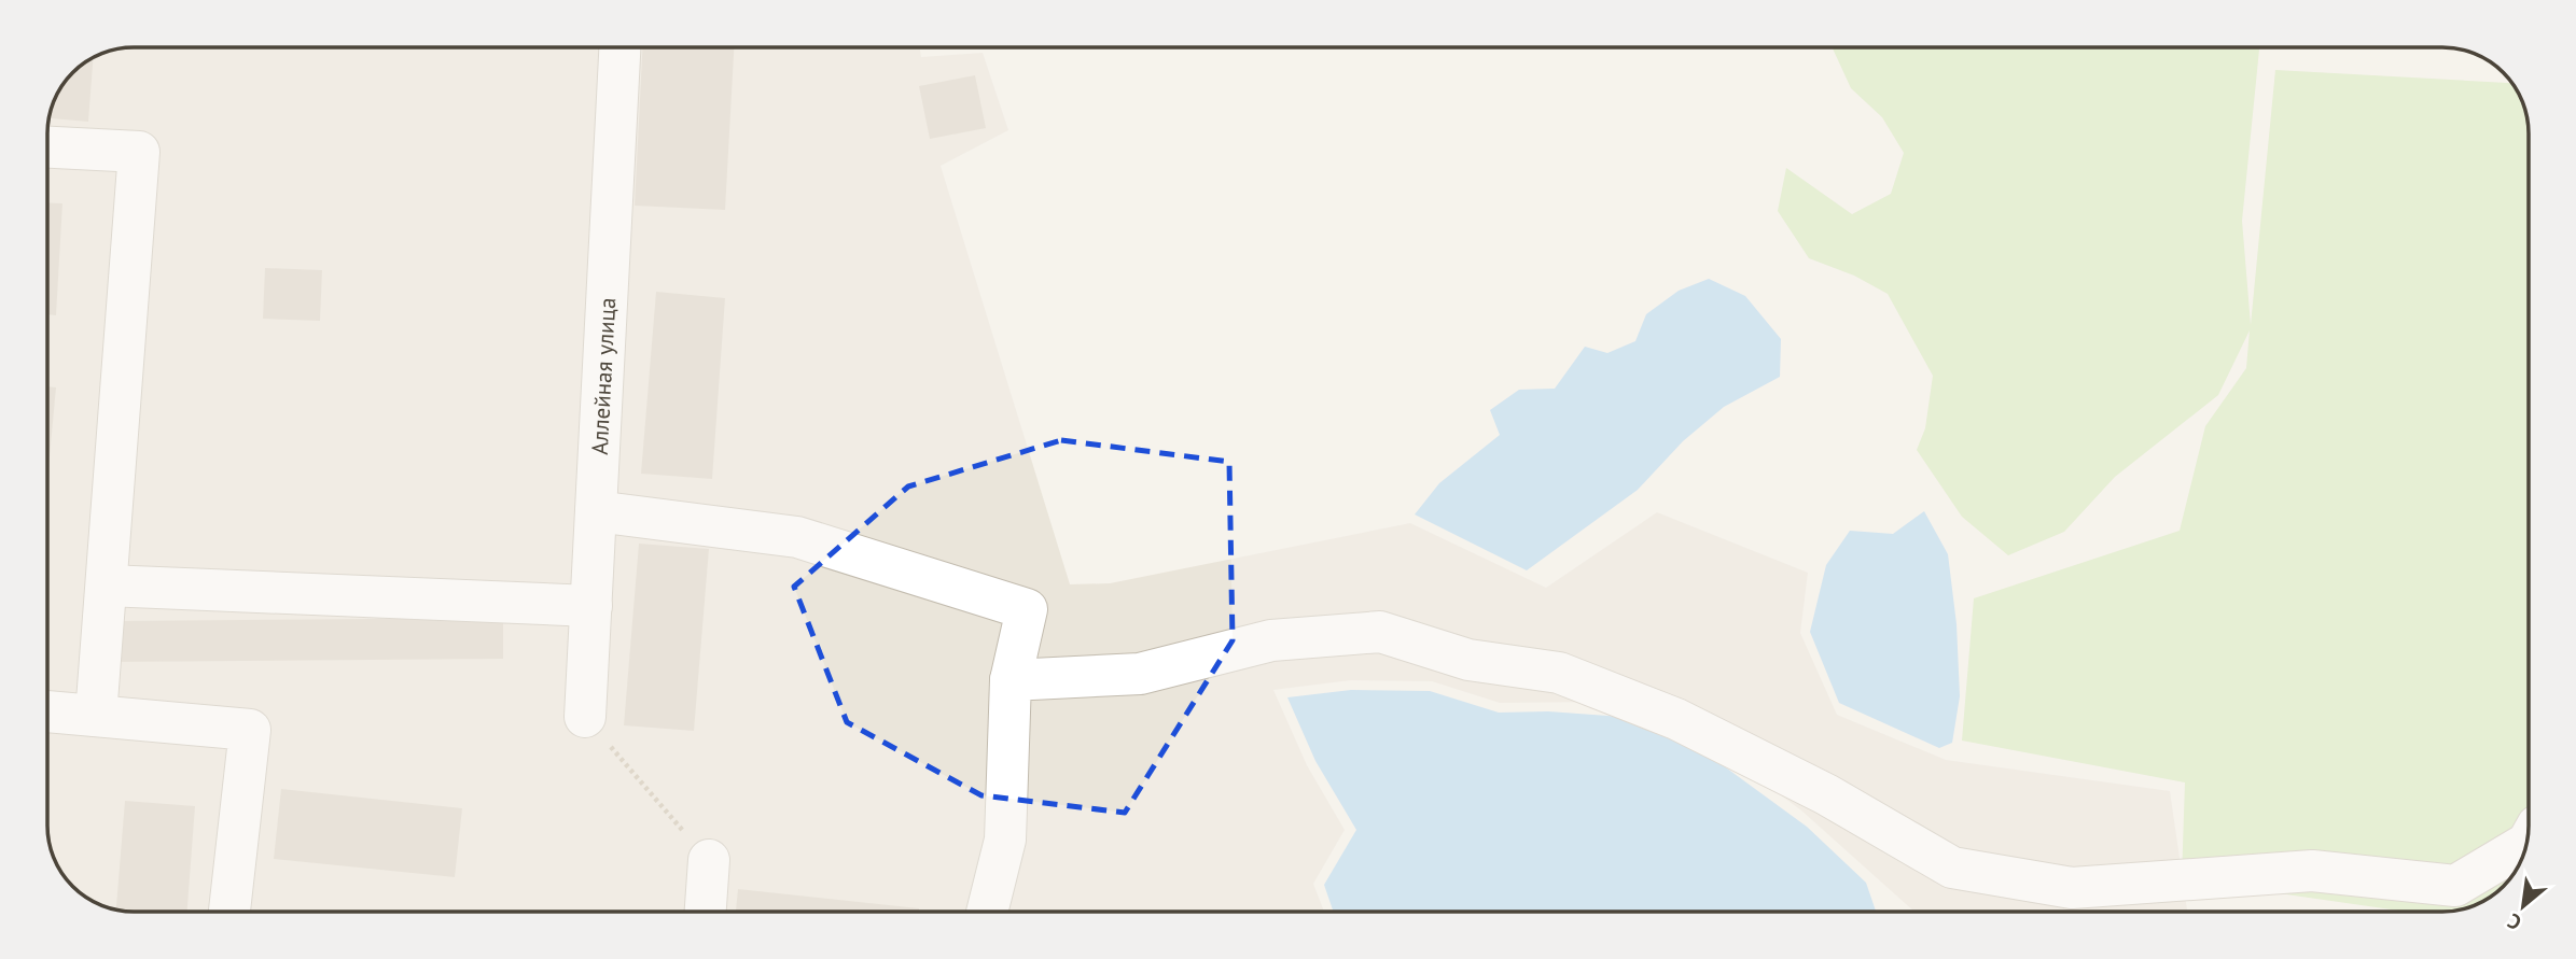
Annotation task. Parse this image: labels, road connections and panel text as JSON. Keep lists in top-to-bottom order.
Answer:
{
  "streets": {
    "street": ["Аллейная улица"]
  },
  "north": "bottom left"
}
